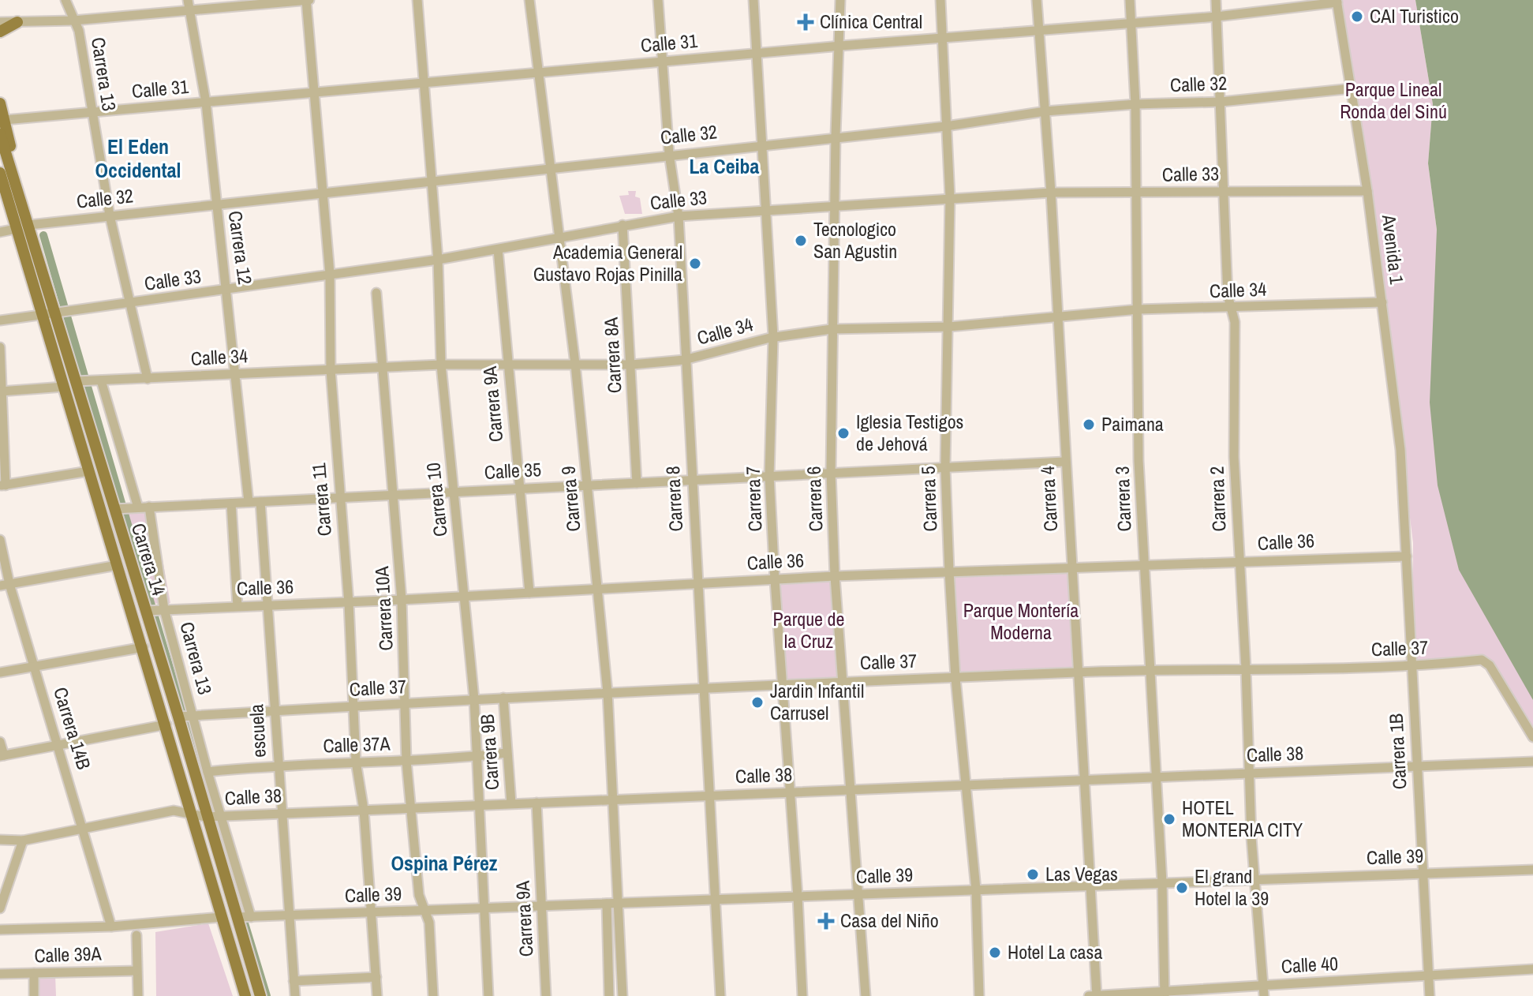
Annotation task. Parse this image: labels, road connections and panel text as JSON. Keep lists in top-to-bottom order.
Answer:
{
  "streets": {
    "main road": ["Carrera 14"],
    "street": [
      "Calle 31",
      "Carrera 13",
      "Calle 32",
      "Calle 33",
      "Carrera 12",
      "Avenida 1",
      "Calle 34",
      "Carrera 8A",
      "Carrera 9A",
      "Calle 35",
      "Carrera 9",
      "Carrera 8",
      "Carrera 7",
      "Carrera 6",
      "Carrera 5",
      "Carrera 4",
      "Carrera 3",
      "Carrera 2",
      "Carrera 11",
      "Carrera 10",
      "Calle 36",
      "Carrera 10A",
      "Calle 37",
      "Carrera 14B",
      "escuela",
      "Calle 37A",
      "Carrera 1B",
      "Carrera 9B",
      "Calle 38",
      "Calle 39",
      "Calle 39A",
      "Calle 40"
    ]
  },
  "crossings": [
    ["Calle 31", "Carrera 13"],
    ["Calle 31", "Carrera 12"],
    ["Calle 31", "Avenida 1"],
    ["Calle 31", "Carrera 9"],
    ["Calle 31", "Carrera 8"],
    ["Calle 31", "Carrera 7"],
    ["Calle 31", "Carrera 6"],
    ["Calle 31", "Carrera 5"],
    ["Calle 31", "Carrera 4"],
    ["Calle 31", "Carrera 3"],
    ["Calle 31", "Carrera 2"],
    ["Calle 31", "Carrera 11"],
    ["Calle 31", "Carrera 10"],
    ["Carrera 13", "Calle 32"],
    ["Carrera 13", "Calle 33"],
    ["Carrera 13", "Calle 34"],
    ["Carrera 13", "Calle 35"],
    ["Carrera 13", "Calle 36"],
    ["Carrera 13", "Carrera 14"],
    ["Carrera 13", "Calle 37"],
    ["Carrera 13", "Calle 37A"],
    ["Carrera 13", "Calle 38"],
    ["Calle 32", "Carrera 12"],
    ["Calle 32", "Avenida 1"],
    ["Calle 32", "Carrera 9"],
    ["Calle 32", "Carrera 8"],
    ["Calle 32", "Carrera 7"],
    ["Calle 32", "Carrera 6"],
    ["Calle 32", "Carrera 5"],
    ["Calle 32", "Carrera 4"],
    ["Calle 32", "Carrera 3"],
    ["Calle 32", "Carrera 2"],
    ["Calle 32", "Carrera 11"],
    ["Calle 32", "Carrera 10"],
    ["Calle 32", "Carrera 14"],
    ["Calle 33", "Carrera 12"],
    ["Calle 33", "Avenida 1"],
    ["Calle 33", "Carrera 8A"],
    ["Calle 33", "Carrera 9A"],
    ["Calle 33", "Carrera 9"],
    ["Calle 33", "Carrera 8"],
    ["Calle 33", "Carrera 7"],
    ["Calle 33", "Carrera 6"],
    ["Calle 33", "Carrera 5"],
    ["Calle 33", "Carrera 4"],
    ["Calle 33", "Carrera 3"],
    ["Calle 33", "Carrera 2"],
    ["Calle 33", "Carrera 11"],
    ["Calle 33", "Carrera 10"],
    ["Calle 33", "Carrera 14"],
    ["Carrera 12", "Calle 34"],
    ["Carrera 12", "Calle 35"],
    ["Avenida 1", "Calle 34"],
    ["Avenida 1", "Carrera 1B"],
    ["Calle 34", "Carrera 8A"],
    ["Calle 34", "Carrera 9A"],
    ["Calle 34", "Carrera 9"],
    ["Calle 34", "Carrera 8"],
    ["Calle 34", "Carrera 7"],
    ["Calle 34", "Carrera 6"],
    ["Calle 34", "Carrera 5"],
    ["Calle 34", "Carrera 4"],
    ["Calle 34", "Carrera 3"],
    ["Calle 34", "Carrera 2"],
    ["Calle 34", "Carrera 11"],
    ["Calle 34", "Carrera 10"],
    ["Calle 34", "Carrera 14"],
    ["Calle 34", "Carrera 10A"],
    ["Carrera 8A", "Calle 35"],
    ["Carrera 9A", "Calle 35"],
    ["Carrera 9A", "Calle 36"],
    ["Carrera 9A", "Calle 38"],
    ["Carrera 9A", "Calle 39"],
    ["Calle 35", "Carrera 9"],
    ["Calle 35", "Carrera 8"],
    ["Calle 35", "Carrera 7"],
    ["Calle 35", "Carrera 6"],
    ["Calle 35", "Carrera 5"],
    ["Calle 35", "Carrera 4"],
    ["Calle 35", "Carrera 11"],
    ["Calle 35", "Carrera 10"],
    ["Calle 35", "Carrera 14"],
    ["Calle 35", "Carrera 10A"],
    ["Calle 35", "escuela"],
    ["Carrera 9", "Calle 36"],
    ["Carrera 9", "Calle 37"],
    ["Carrera 9", "Calle 38"],
    ["Carrera 9", "Calle 39"],
    ["Carrera 8", "Calle 36"],
    ["Carrera 8", "Calle 37"],
    ["Carrera 8", "Calle 38"],
    ["Carrera 8", "Calle 39"],
    ["Carrera 7", "Calle 36"],
    ["Carrera 7", "Calle 37"],
    ["Carrera 7", "Calle 38"],
    ["Carrera 7", "Calle 39"],
    ["Carrera 6", "Calle 36"],
    ["Carrera 6", "Calle 37"],
    ["Carrera 6", "Calle 38"],
    ["Carrera 6", "Calle 39"],
    ["Carrera 5", "Calle 36"],
    ["Carrera 5", "Calle 37"],
    ["Carrera 5", "Calle 38"],
    ["Carrera 5", "Calle 39"],
    ["Carrera 4", "Calle 36"],
    ["Carrera 4", "Calle 37"],
    ["Carrera 4", "Calle 38"],
    ["Carrera 4", "Calle 39"],
    ["Carrera 4", "Calle 40"],
    ["Carrera 3", "Calle 36"],
    ["Carrera 3", "Calle 37"],
    ["Carrera 3", "Calle 38"],
    ["Carrera 3", "Calle 39"],
    ["Carrera 3", "Calle 40"],
    ["Carrera 2", "Calle 36"],
    ["Carrera 2", "Calle 37"],
    ["Carrera 2", "Calle 38"],
    ["Carrera 2", "Calle 39"],
    ["Carrera 2", "Calle 40"],
    ["Carrera 11", "Calle 36"],
    ["Carrera 11", "Calle 37"],
    ["Carrera 11", "Calle 37A"],
    ["Carrera 11", "Calle 38"],
    ["Carrera 11", "Calle 39"],
    ["Carrera 10", "Calle 36"],
    ["Carrera 10", "Calle 37"],
    ["Carrera 10", "Calle 37A"],
    ["Carrera 10", "Calle 38"],
    ["Carrera 10", "Calle 39"],
    ["Calle 36", "Carrera 14"],
    ["Calle 36", "Carrera 10A"],
    ["Calle 36", "escuela"],
    ["Calle 36", "Carrera 1B"],
    ["Carrera 14", "Calle 37"],
    ["Carrera 14", "Calle 38"],
    ["Carrera 14", "Calle 39"],
    ["Carrera 10A", "Calle 37"],
    ["Carrera 10A", "Calle 37A"],
    ["Carrera 10A", "Calle 38"],
    ["Carrera 10A", "Calle 39"],
    ["Calle 37", "escuela"],
    ["Calle 37", "Carrera 1B"],
    ["Calle 37", "Carrera 9B"],
    ["Carrera 14B", "Calle 38"],
    ["escuela", "Calle 37A"],
    ["escuela", "Calle 38"],
    ["escuela", "Calle 39"],
    ["Calle 37A", "Carrera 9B"],
    ["Carrera 1B", "Calle 38"],
    ["Carrera 1B", "Calle 39"],
    ["Carrera 1B", "Calle 40"],
    ["Carrera 9B", "Calle 38"]
  ],
  "districts": ["El Eden Occidental", "La Ceiba", "Ospina Pérez"],
  "parks": ["Parque Lineal Ronda del Sinú", "Parque Montería Moderna", "Parque de la Cruz"],
  "places": {
    "other": [
      "CAI Turistico",
      "Tecnologico San Agustin",
      "Academia General Gustavo Rojas Pinilla",
      "Paimana",
      "Iglesia Testigos de Jehová",
      "Jardin Infantil Carrusel",
      "HOTEL MONTERIA CITY",
      "Las Vegas",
      "El grand Hotel la 39",
      "Hotel La casa"
    ],
    "health": ["Clínica Central", "Casa del Niño"]
  }
}
